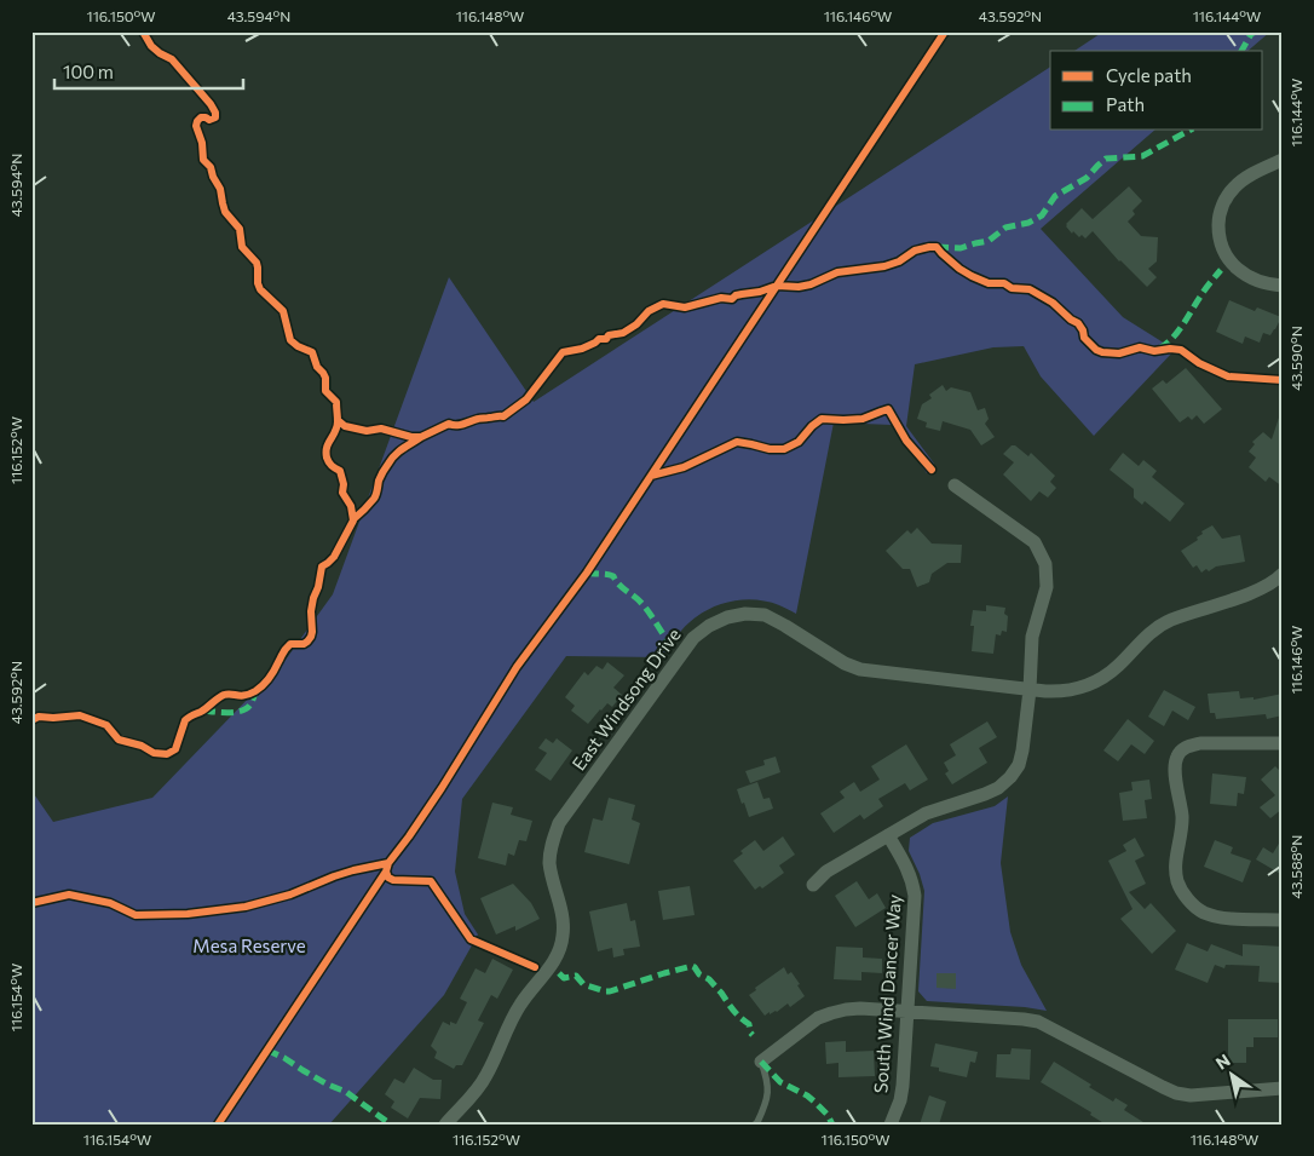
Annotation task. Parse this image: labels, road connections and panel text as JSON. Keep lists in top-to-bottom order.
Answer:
{
  "streets": {
    "street": ["East Windsong Drive", "South Wind Dancer Way"]
  },
  "parks": ["Mesa Reserve"],
  "legend": ["Cycle path", "Path"],
  "scale_bar": "100 m",
  "north": "top left",
  "coordinates": [
    "116.150°W",
    "43.594°N",
    "116.148°W",
    "116.146°W",
    "43.592°N",
    "116.144°W",
    "43.590°N",
    "116.152°W",
    "43.588°N",
    "116.154°W"
  ]
}
